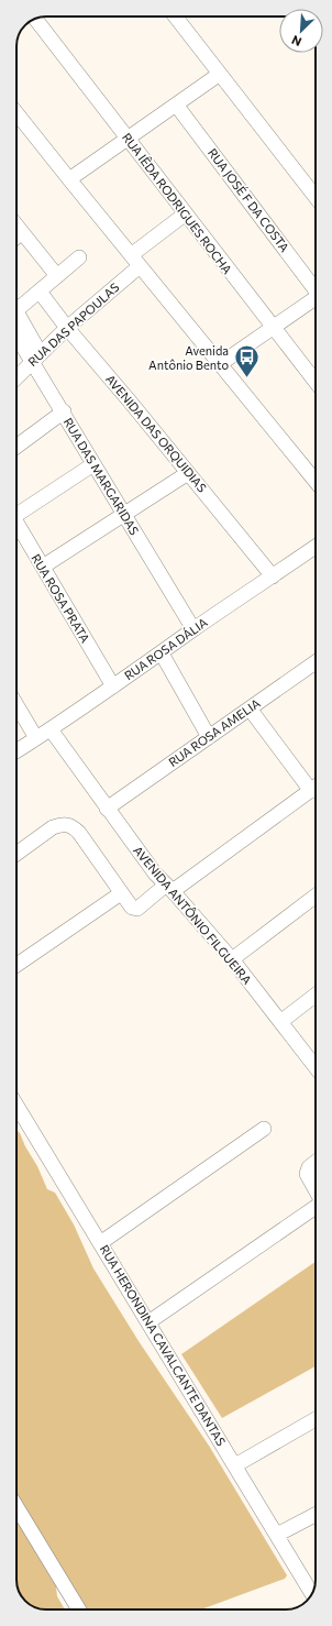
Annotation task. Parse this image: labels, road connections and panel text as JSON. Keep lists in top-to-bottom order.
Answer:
{
  "streets": {
    "street": [
      "RUA JOSÉ F DA COSTA",
      "RUA IÊDA RODRIGUES ROCHA",
      "RUA DAS PAPOULAS",
      "AVENIDA DAS ORQUIDIAS",
      "RUA DAS MARGARIDAS",
      "RUA ROSA PRATA",
      "RUA ROSA DÁLIA",
      "RUA ROSA AMELIA",
      "AVENIDA ANTÔNIO FILGUEIRA",
      "RUA HERONDINA CAVALCANTE DANTAS"
    ]
  },
  "crossings": [
    ["RUA IÊDA RODRIGUES ROCHA", "RUA DAS PAPOULAS"],
    ["RUA DAS PAPOULAS", "AVENIDA DAS ORQUIDIAS"],
    ["RUA DAS PAPOULAS", "RUA DAS MARGARIDAS"],
    ["AVENIDA DAS ORQUIDIAS", "RUA ROSA DÁLIA"],
    ["RUA DAS MARGARIDAS", "RUA ROSA DÁLIA"],
    ["RUA ROSA PRATA", "RUA ROSA DÁLIA"],
    ["RUA ROSA DÁLIA", "AVENIDA ANTÔNIO FILGUEIRA"],
    ["RUA ROSA AMELIA", "AVENIDA ANTÔNIO FILGUEIRA"]
  ],
  "places": {
    "bus stop": ["Avenida Antônio Bento"]
  },
  "north": "bottom left"
}
